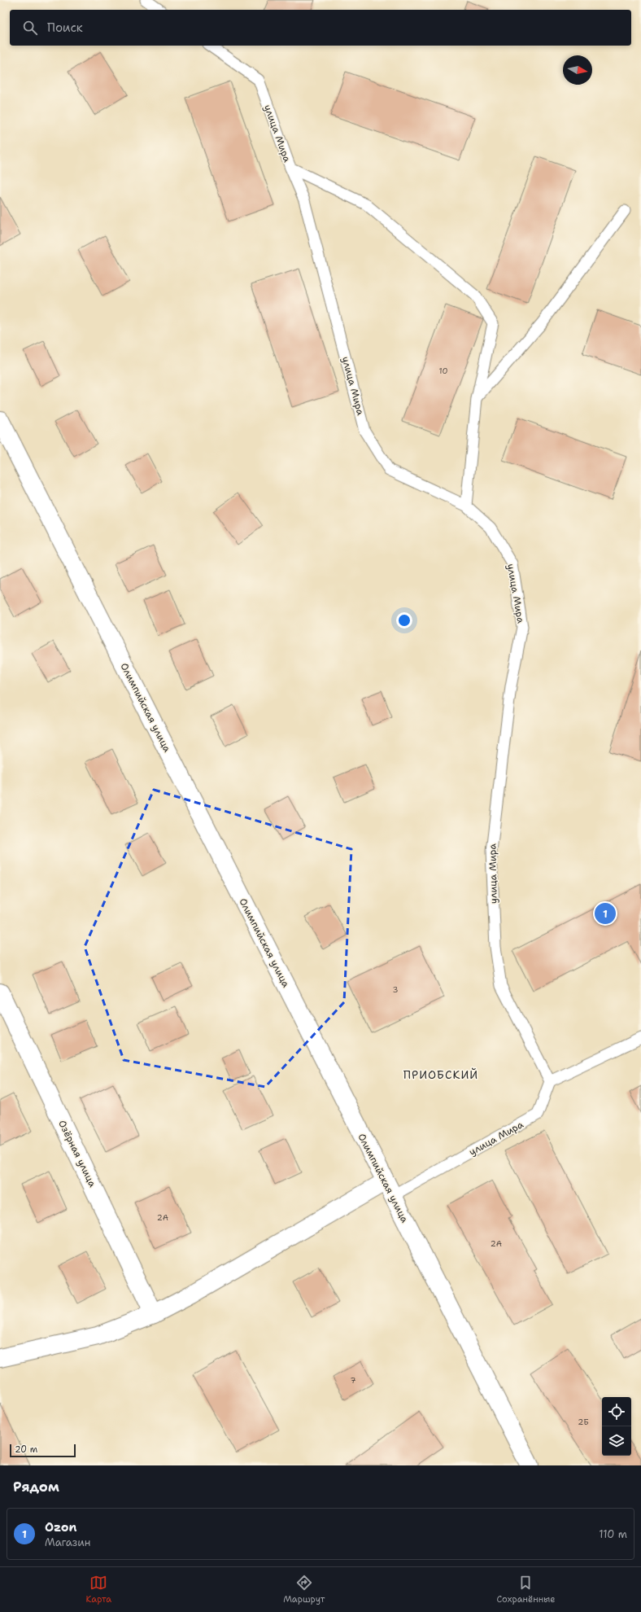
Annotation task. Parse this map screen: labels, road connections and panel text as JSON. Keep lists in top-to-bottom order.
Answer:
{
  "streets": {
    "street": ["Олимпийская улица", "Озёрная улица"],
    "lane": ["улица Мира"]
  },
  "crossings": [
    ["улица Мира", "Олимпийская улица"]
  ],
  "districts": ["ПРИОБСКИЙ"],
  "house_numbers": [
    "10",
    "3",
    "2А",
    "2А",
    "7",
    "2Б"
  ],
  "scale_bar": "20 m",
  "north": "right",
  "page": {
    "search": "Поиск",
    "pins": "1",
    "scale": "20 m",
    "heading": "Рядом",
    "list": [
      {
        "mark": "1",
        "name": "Ozon",
        "note": "Магазин",
        "value": "110 m"
      }
    ],
    "nav": ["Карта", "Маршрут", "Сохранённые"]
  }
}
